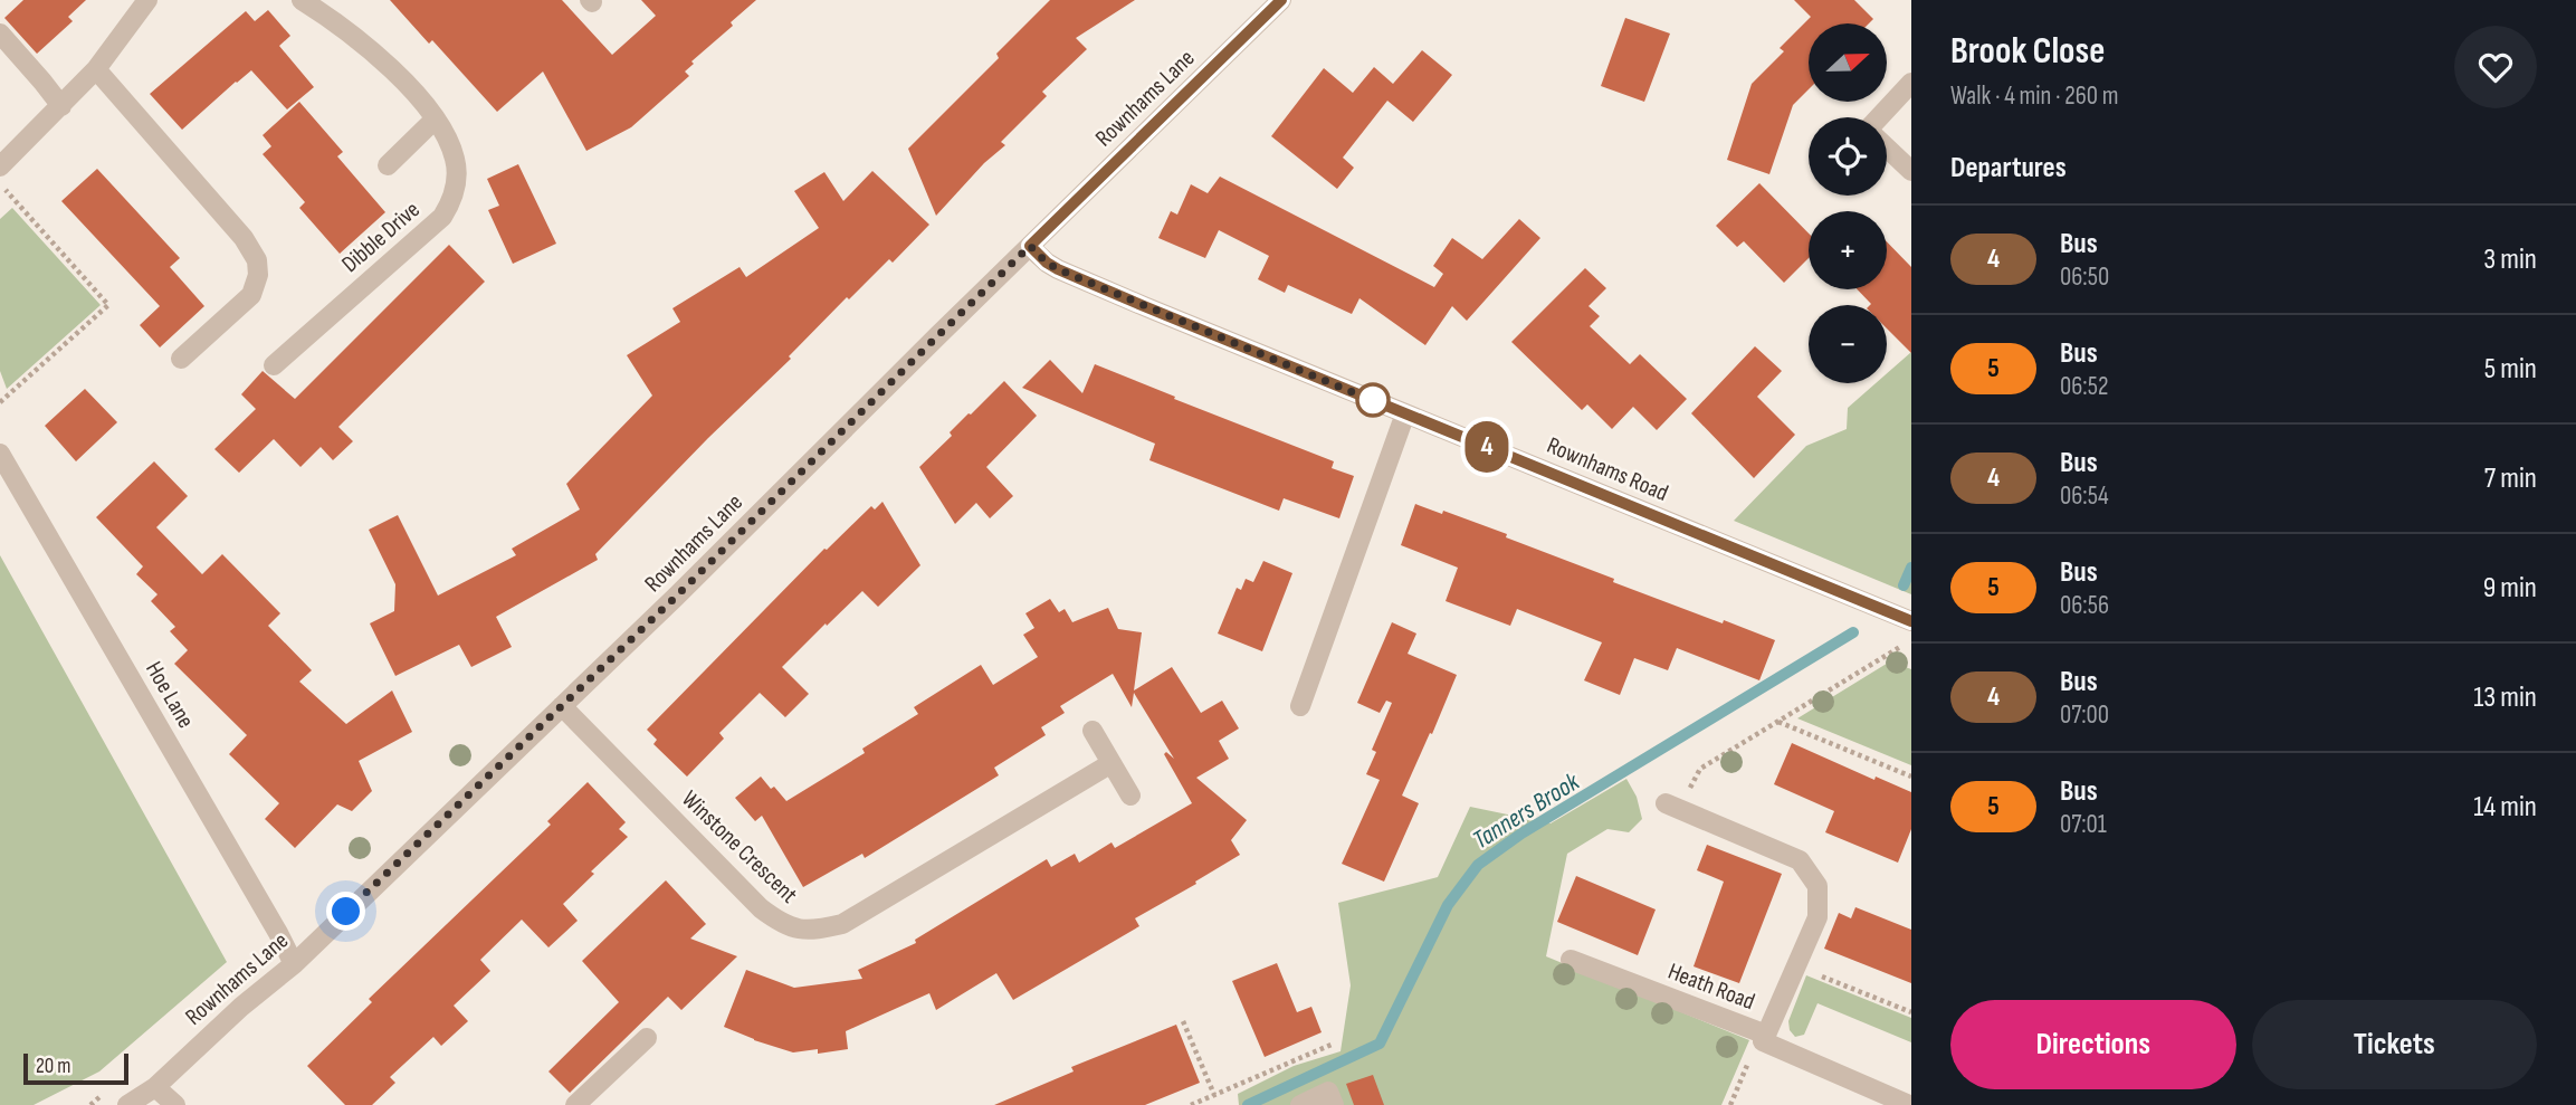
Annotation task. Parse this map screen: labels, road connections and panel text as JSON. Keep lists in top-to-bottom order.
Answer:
{
  "streets": {
    "street": [
      "Rownhams Lane",
      "Dibble Drive",
      "Rownhams Road",
      "Hoe Lane",
      "Winstone Crescent",
      "Heath Road"
    ]
  },
  "crossings": [
    ["Rownhams Lane", "Rownhams Road"],
    ["Rownhams Lane", "Hoe Lane"],
    ["Rownhams Lane", "Winstone Crescent"]
  ],
  "water": ["Tanners Brook"],
  "lines": ["bus line 4"],
  "scale_bar": "20 m",
  "north": "right",
  "page": {
    "on_map": "4",
    "heading": [
      ["Brook Close", "Walk · 4 min · 260 m"],
      "Departures"
    ],
    "map_buttons": ["+", "−"],
    "list": [
      {
        "mark": "4",
        "name": "Bus",
        "note": "06:50",
        "value": "3 min"
      },
      {
        "mark": "5",
        "name": "Bus",
        "note": "06:52",
        "value": "5 min"
      },
      {
        "mark": "4",
        "name": "Bus",
        "note": "06:54",
        "value": "7 min"
      },
      {
        "mark": "5",
        "name": "Bus",
        "note": "06:56",
        "value": "9 min"
      },
      {
        "mark": "4",
        "name": "Bus",
        "note": "07:00",
        "value": "13 min"
      },
      {
        "mark": "5",
        "name": "Bus",
        "note": "07:01",
        "value": "14 min"
      }
    ],
    "buttons": ["Directions", "Tickets"],
    "scale": "20 m"
  }
}
